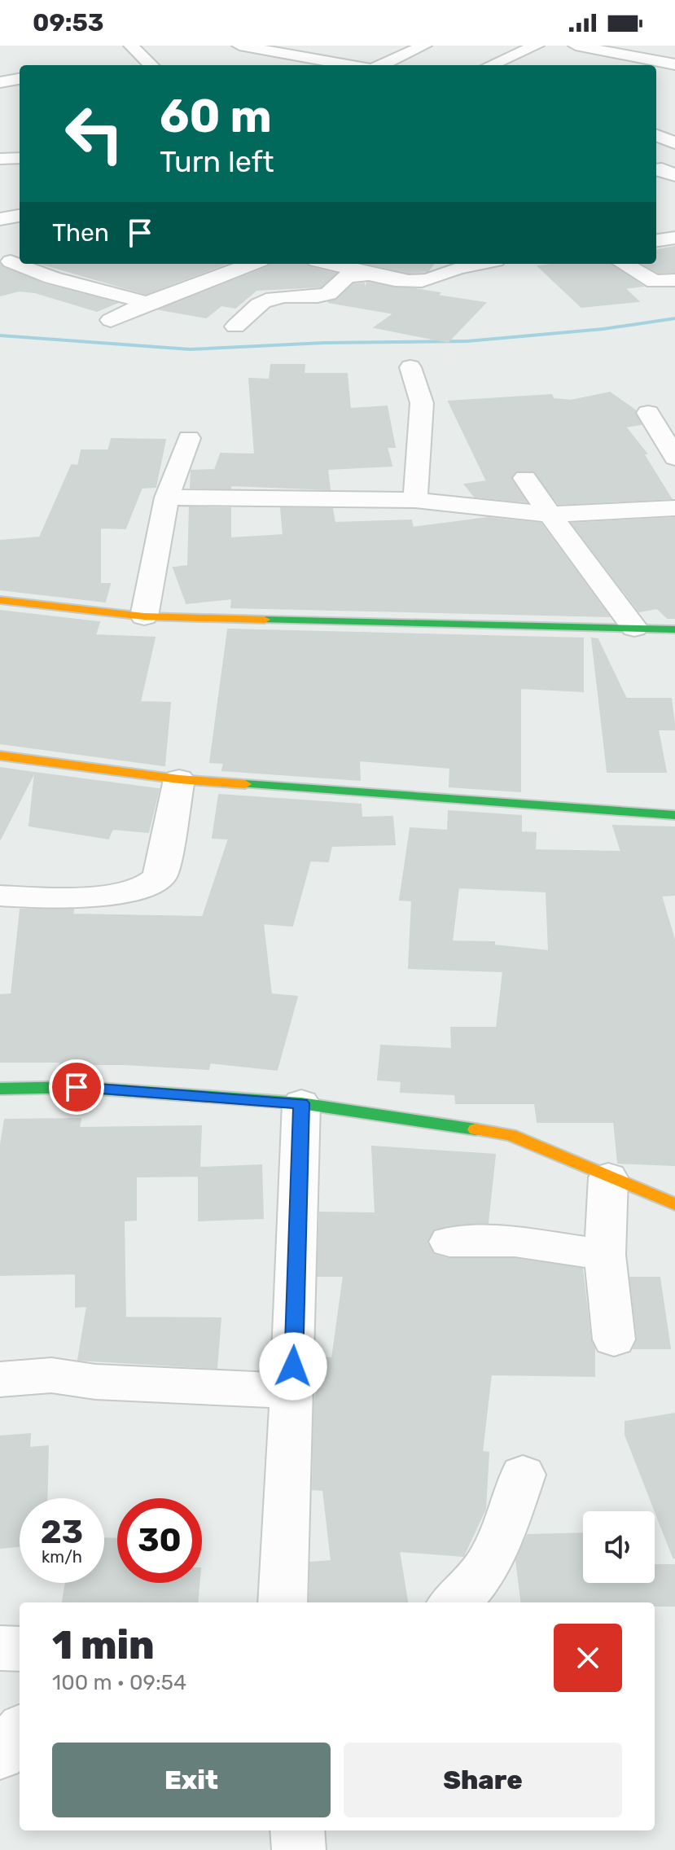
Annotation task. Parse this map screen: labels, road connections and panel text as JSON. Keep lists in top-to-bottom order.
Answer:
{
  "page": {
    "status": "09:53",
    "turn": ["60 m", "Turn left"],
    "then": "Then",
    "speed": "23 km/h",
    "limit": "30",
    "heading": ["1 min", "100 m · 09:54"],
    "buttons": ["Exit", "Share"]
  }
}
